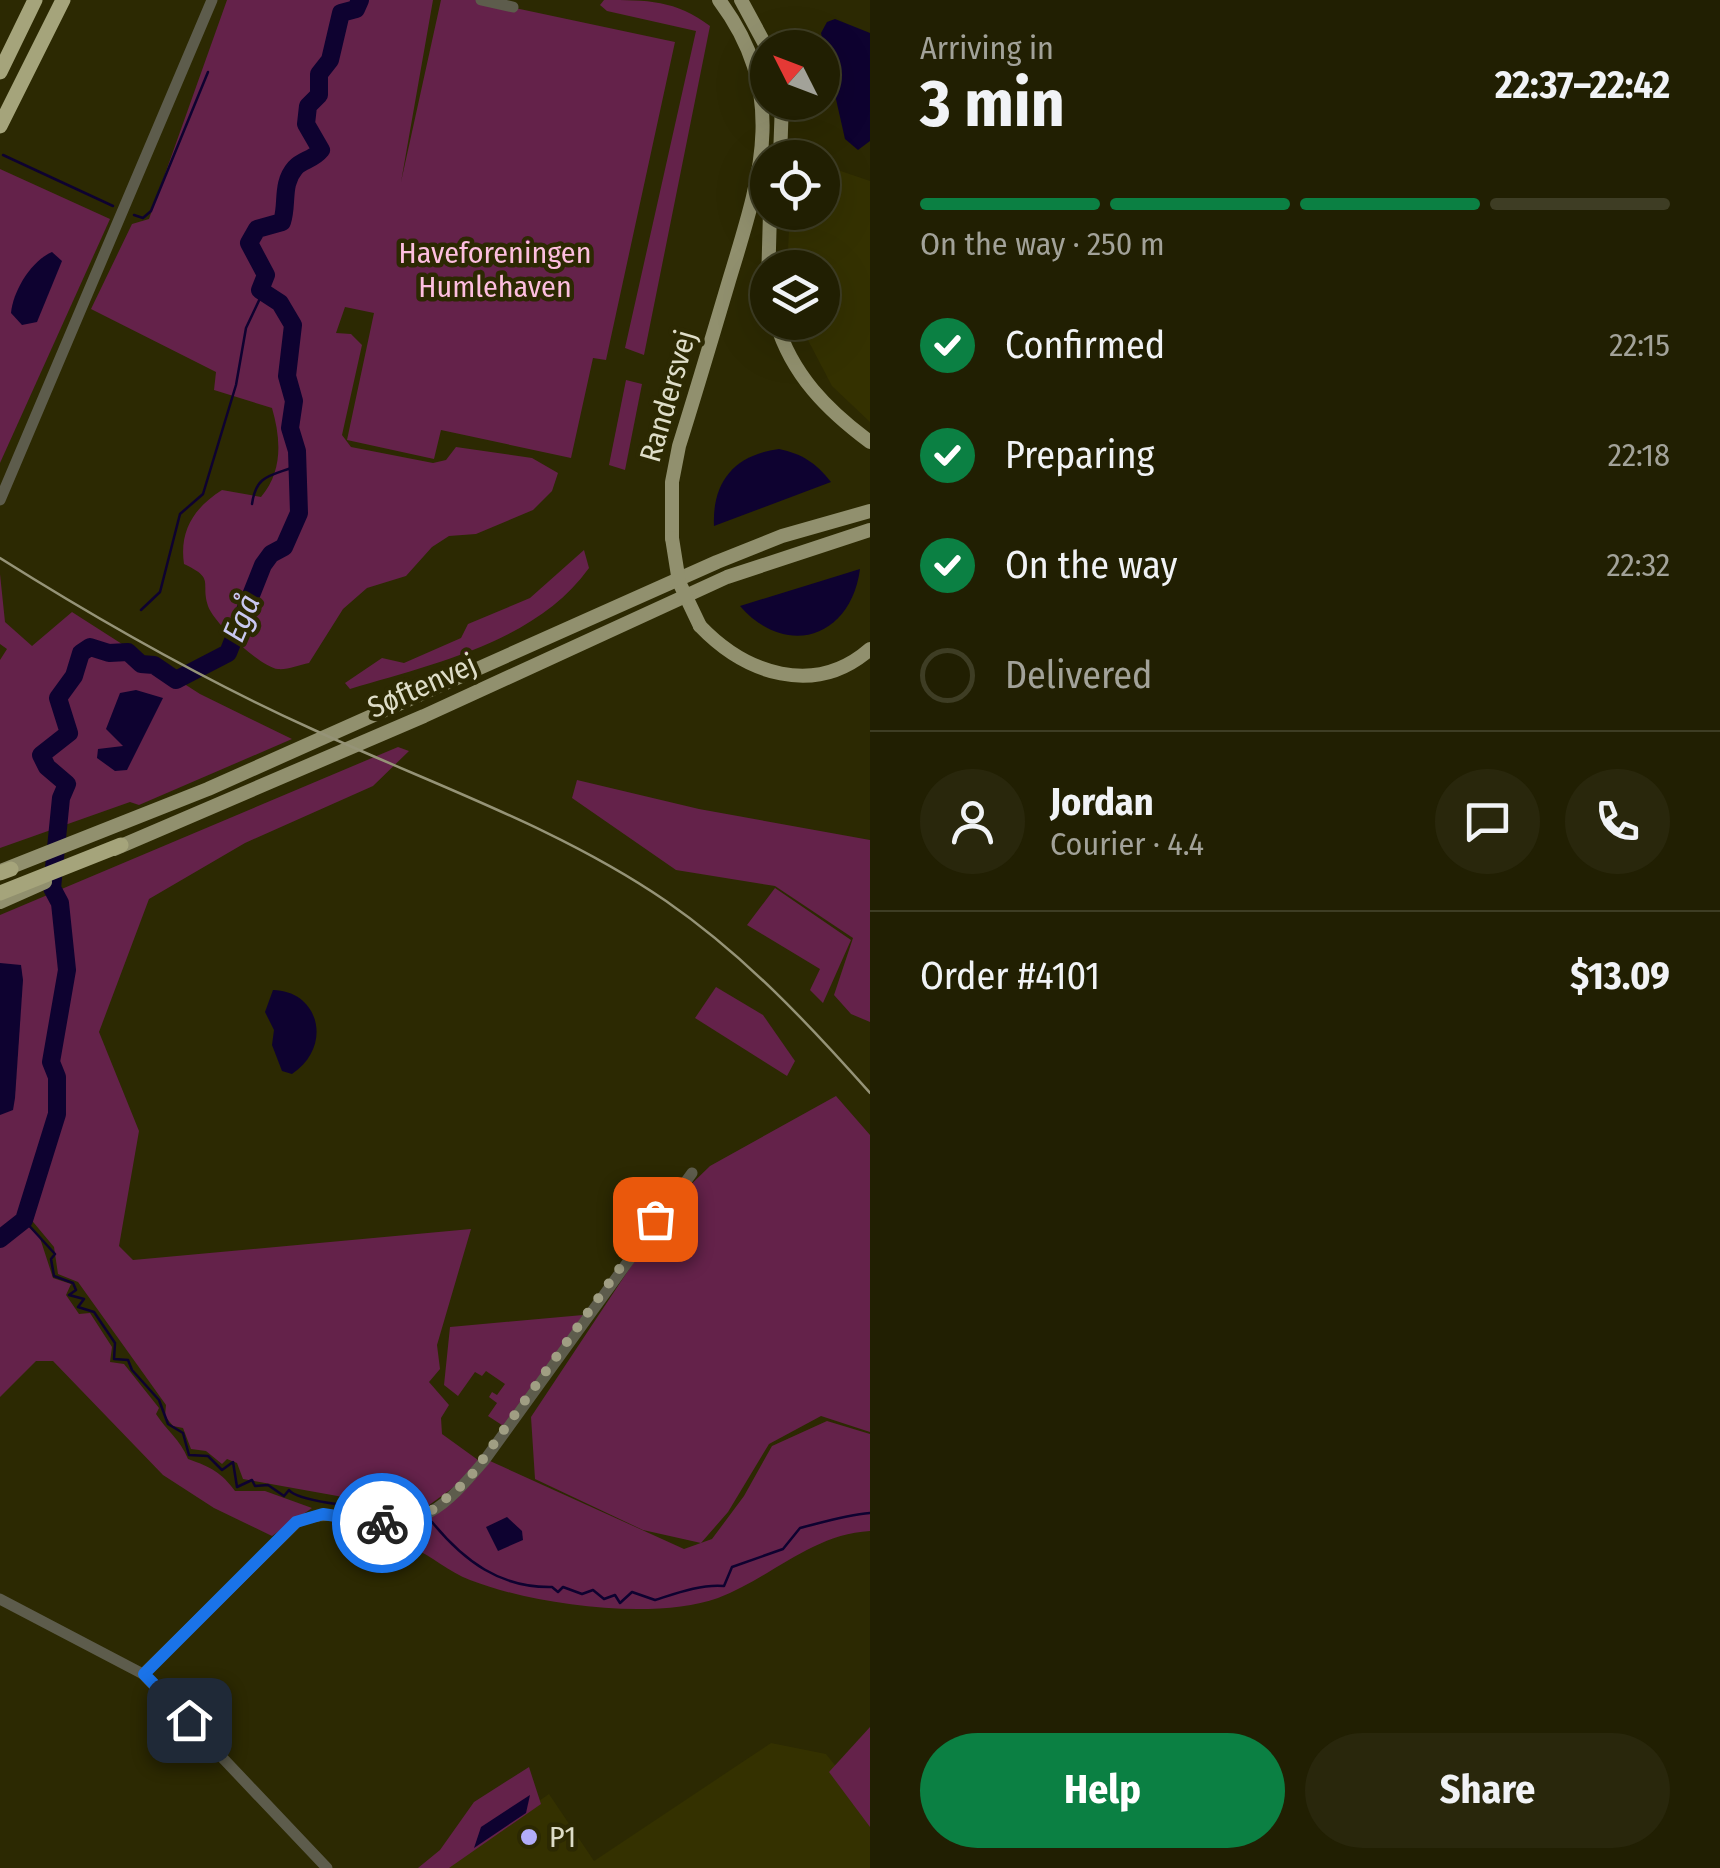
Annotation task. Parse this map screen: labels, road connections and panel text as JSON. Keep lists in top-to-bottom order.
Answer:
{
  "streets": {
    "main road": ["Randersvej", "Søftenvej"]
  },
  "water": ["Egå"],
  "parks": ["Haveforeningen Humlehaven"],
  "places": ["P1"],
  "north": "top left",
  "page": {
    "heading": ["3 min", "Arriving in", "22:37–22:42"],
    "panel": [
      "Jordan",
      "Courier · 4.4",
      "Order #4101",
      "$13.09"
    ],
    "bar": "On the way · 250 m",
    "list": [
      ["Confirmed", "22:15"],
      ["Preparing", "22:18"],
      ["On the way", "22:32"],
      "Delivered"
    ],
    "buttons": ["Help", "Share"]
  }
}
